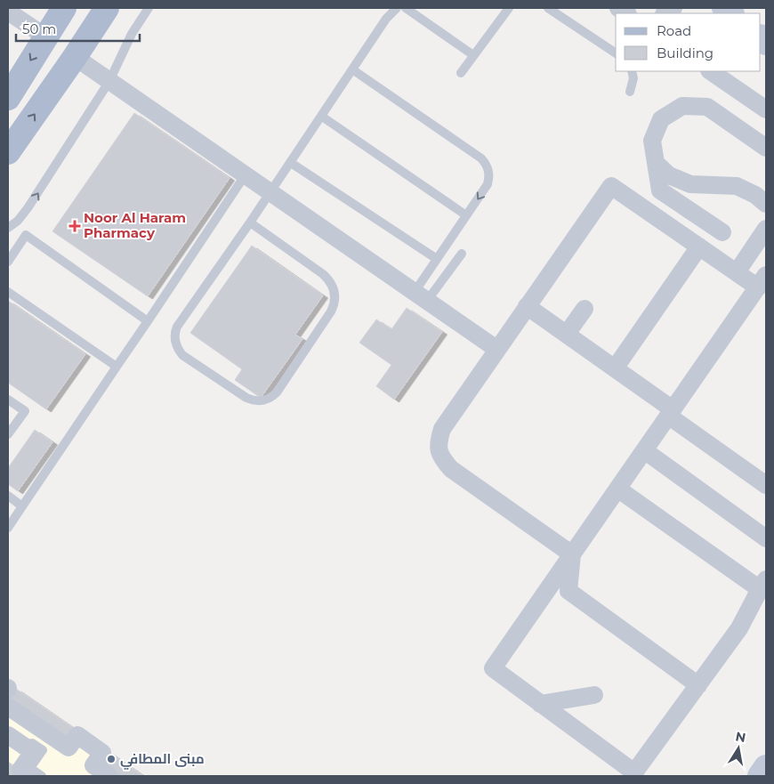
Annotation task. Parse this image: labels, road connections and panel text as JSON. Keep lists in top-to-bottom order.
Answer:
{
  "places": {
    "health": ["Noor Al Haram Pharmacy"],
    "other": ["مبنى المطافي"]
  },
  "legend": ["Road", "Building"],
  "scale_bar": "50 m",
  "north": "top"
}
